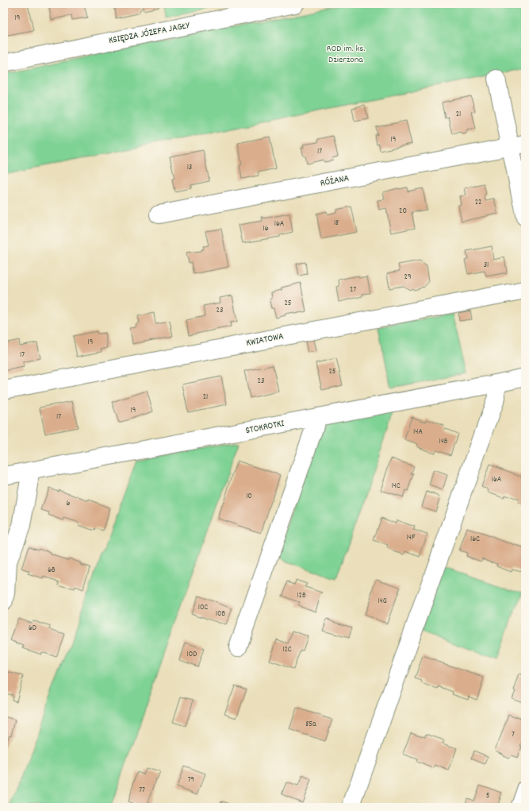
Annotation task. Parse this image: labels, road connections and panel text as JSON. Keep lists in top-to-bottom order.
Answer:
{
  "streets": {
    "street": [
      "KSIĘDZA JÓZEFA JAGŁY",
      "RÓŻANA",
      "KWIATOWA",
      "STOKROTKI"
    ]
  },
  "parks": ["ROD im. ks. Dzierżona"],
  "house_numbers": [
    "19",
    "21",
    "19",
    "17",
    "13",
    "22",
    "20",
    "18",
    "16A",
    "16",
    "31",
    "29",
    "27",
    "25",
    "23",
    "19",
    "17",
    "25",
    "23",
    "21",
    "19",
    "17",
    "14A",
    "14B",
    "16A",
    "14C",
    "10",
    "6",
    "14F",
    "16C",
    "6B",
    "12B",
    "14G",
    "10C",
    "10B",
    "6D",
    "12C",
    "10D",
    "85a",
    "7",
    "79",
    "77",
    "5"
  ]
}
